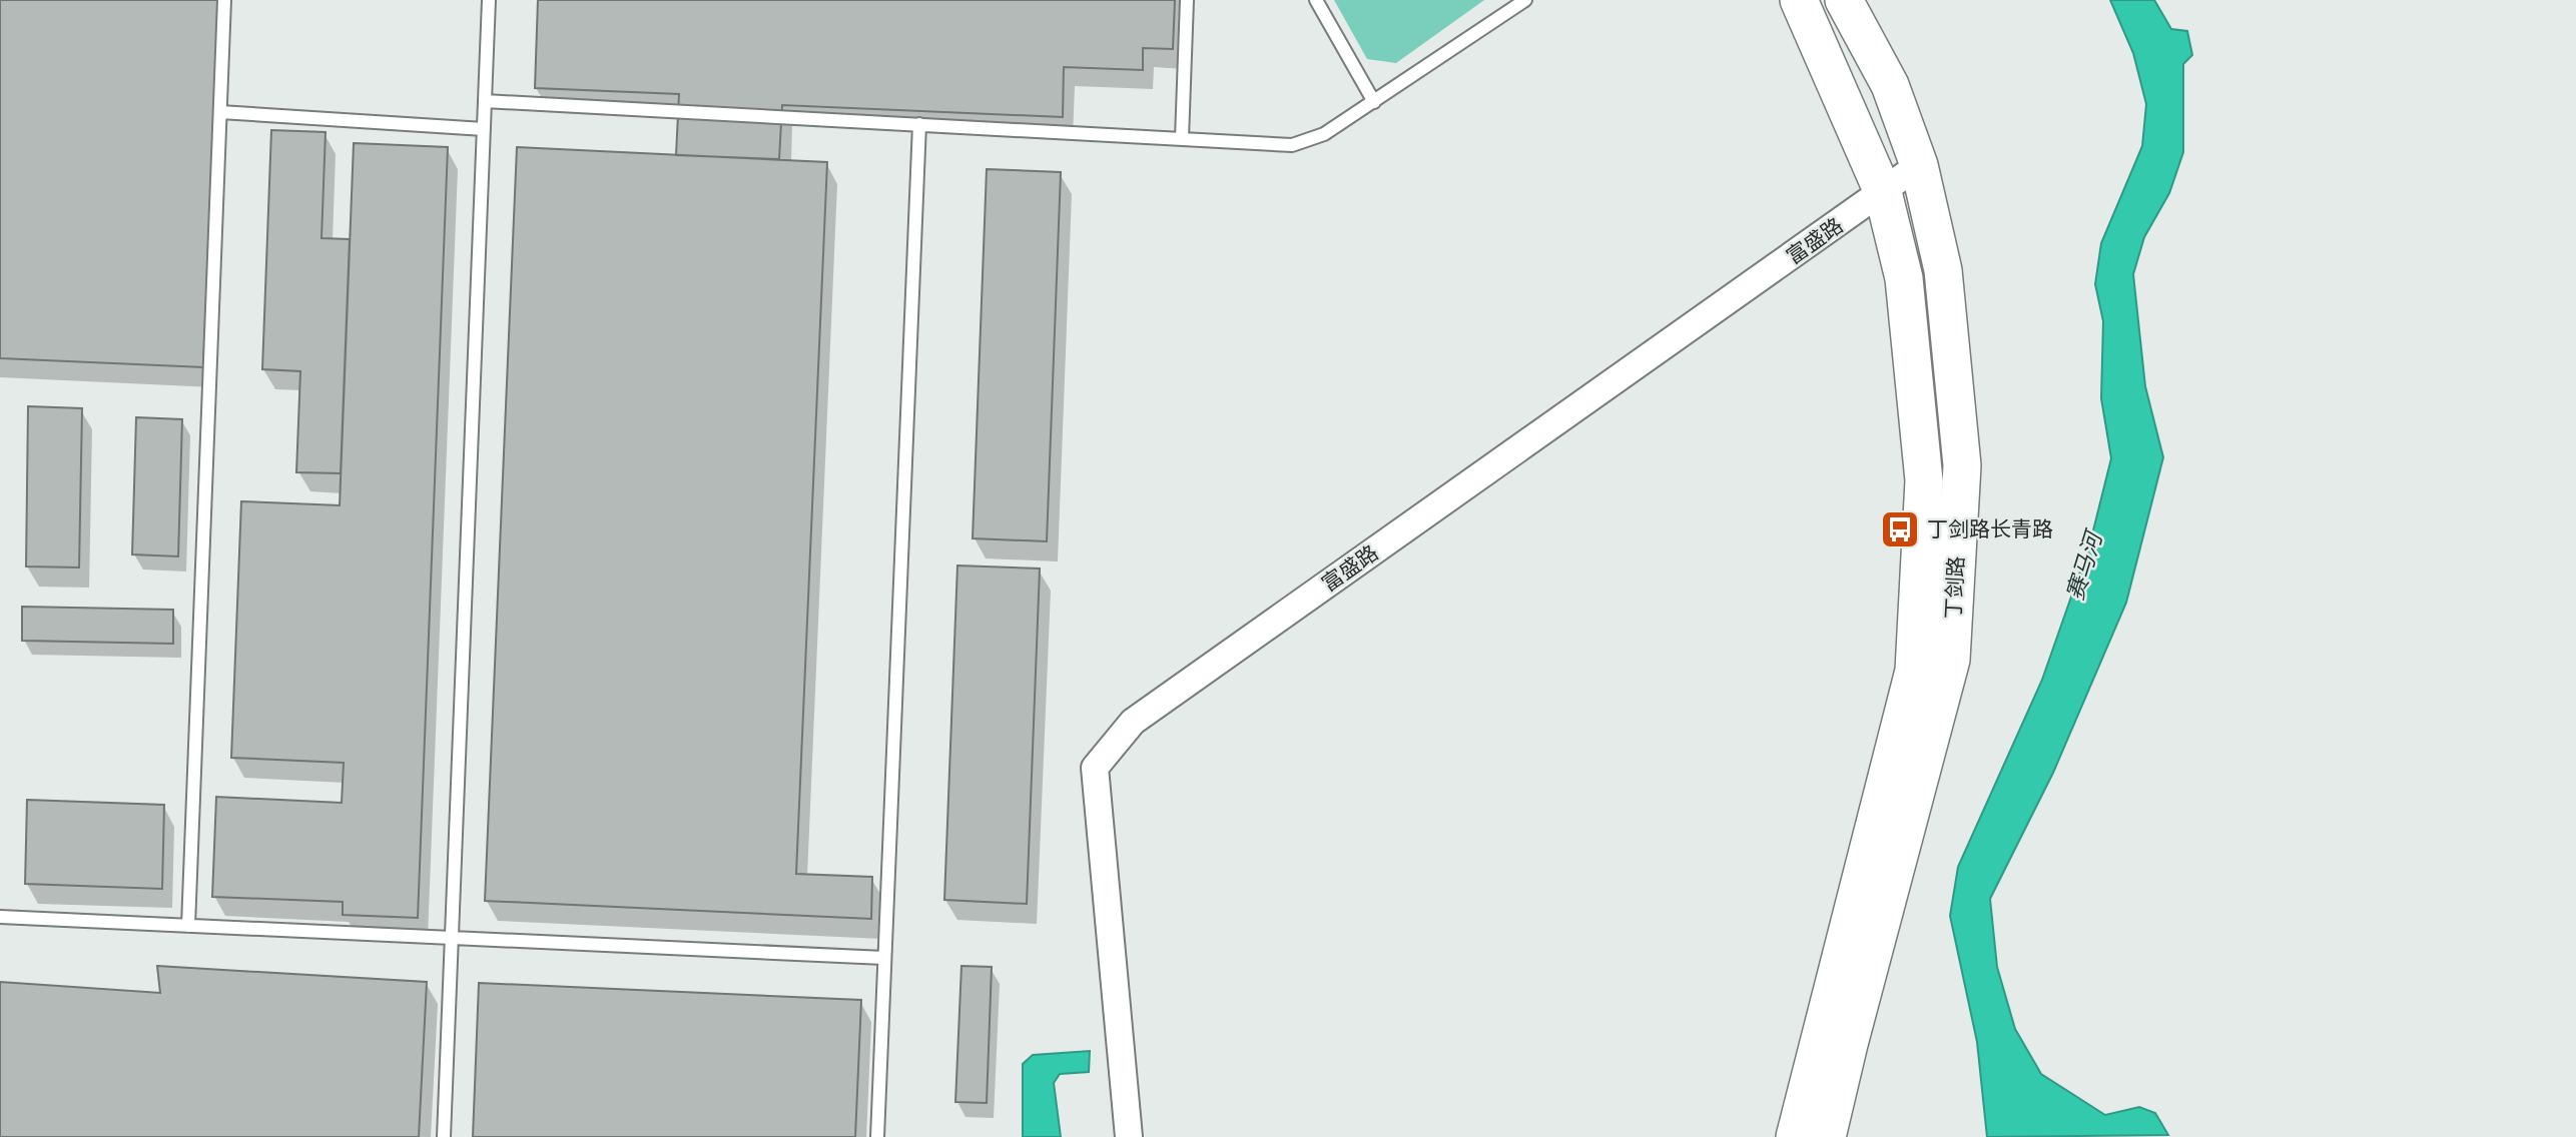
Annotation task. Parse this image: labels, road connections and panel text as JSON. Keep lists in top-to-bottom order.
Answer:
{
  "streets": {
    "main road": ["丁剑路"],
    "street": ["富盛路"]
  },
  "crossings": [
    ["富盛路", "丁剑路"]
  ],
  "water": ["赛马河"],
  "places": {
    "bus stop": ["丁剑路长青路"]
  }
}
